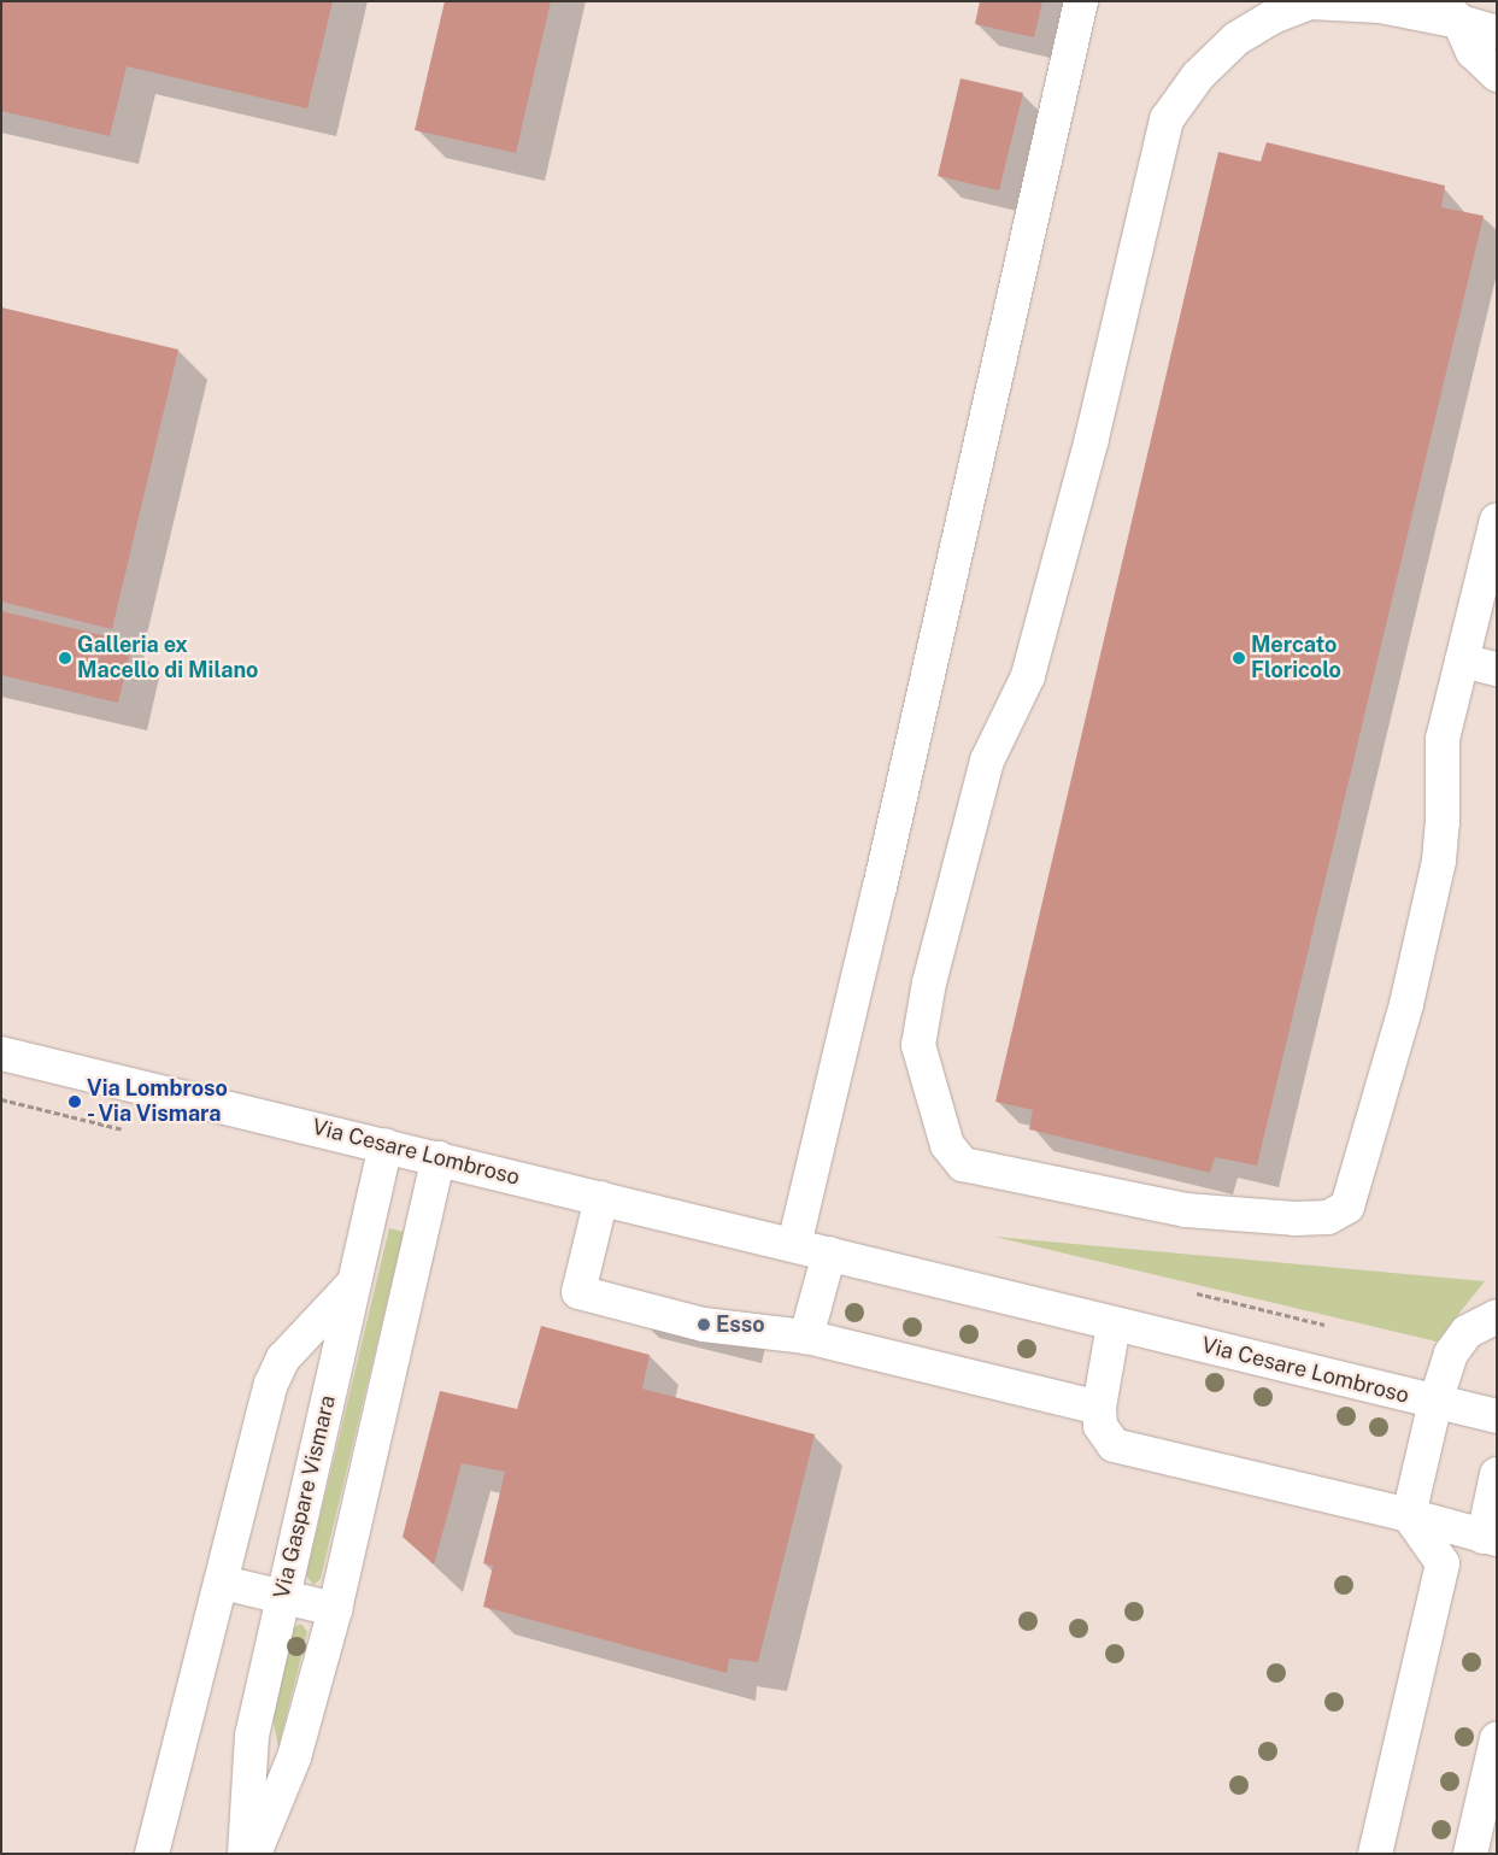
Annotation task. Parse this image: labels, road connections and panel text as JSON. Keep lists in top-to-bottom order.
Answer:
{
  "streets": {
    "street": ["Via Cesare Lombroso", "Via Gaspare Vismara"]
  },
  "crossings": [
    ["Via Cesare Lombroso", "Via Gaspare Vismara"]
  ],
  "places": [
    "Galleria ex Macello di Milano",
    "Mercato Floricolo",
    "Via Lombroso - Via Vismara",
    "Esso"
  ]
}
